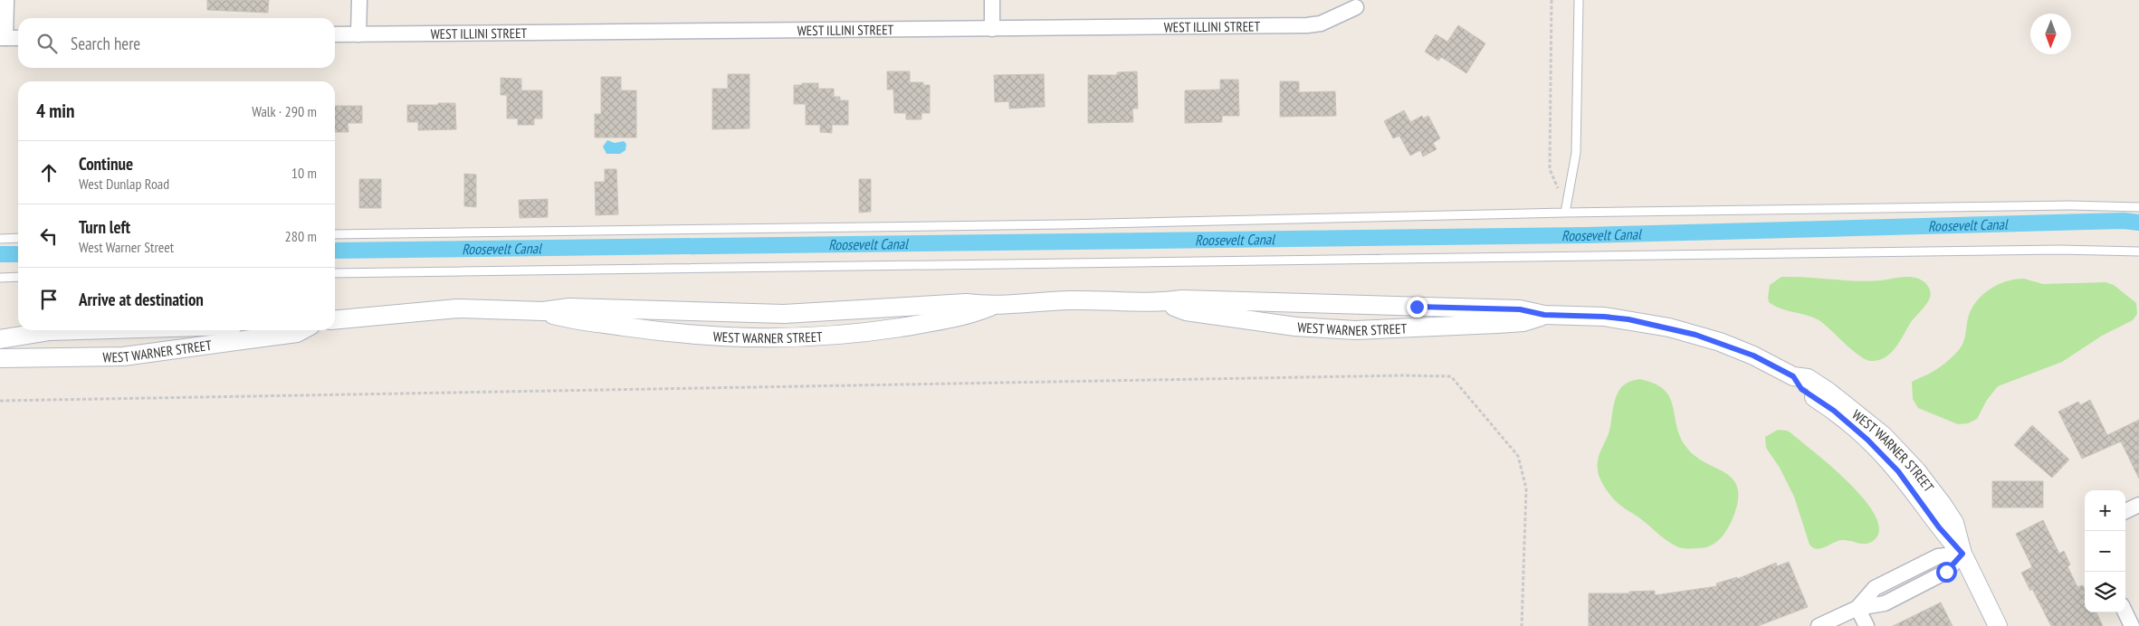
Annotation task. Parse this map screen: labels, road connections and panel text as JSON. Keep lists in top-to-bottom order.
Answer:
{
  "streets": {
    "street": ["WEST ILLINI STREET", "WEST WARNER STREET"]
  },
  "water": ["Roosevelt Canal"],
  "north": "bottom",
  "page": {
    "search": "Search here",
    "heading": ["4 min", "Walk · 290 m"],
    "list": [
      ["Continue", "West Dunlap Road", "10 m"],
      ["Turn left", "West Warner Street", "280 m"],
      "Arrive at destination"
    ],
    "map_buttons": ["+", "−"]
  }
}
